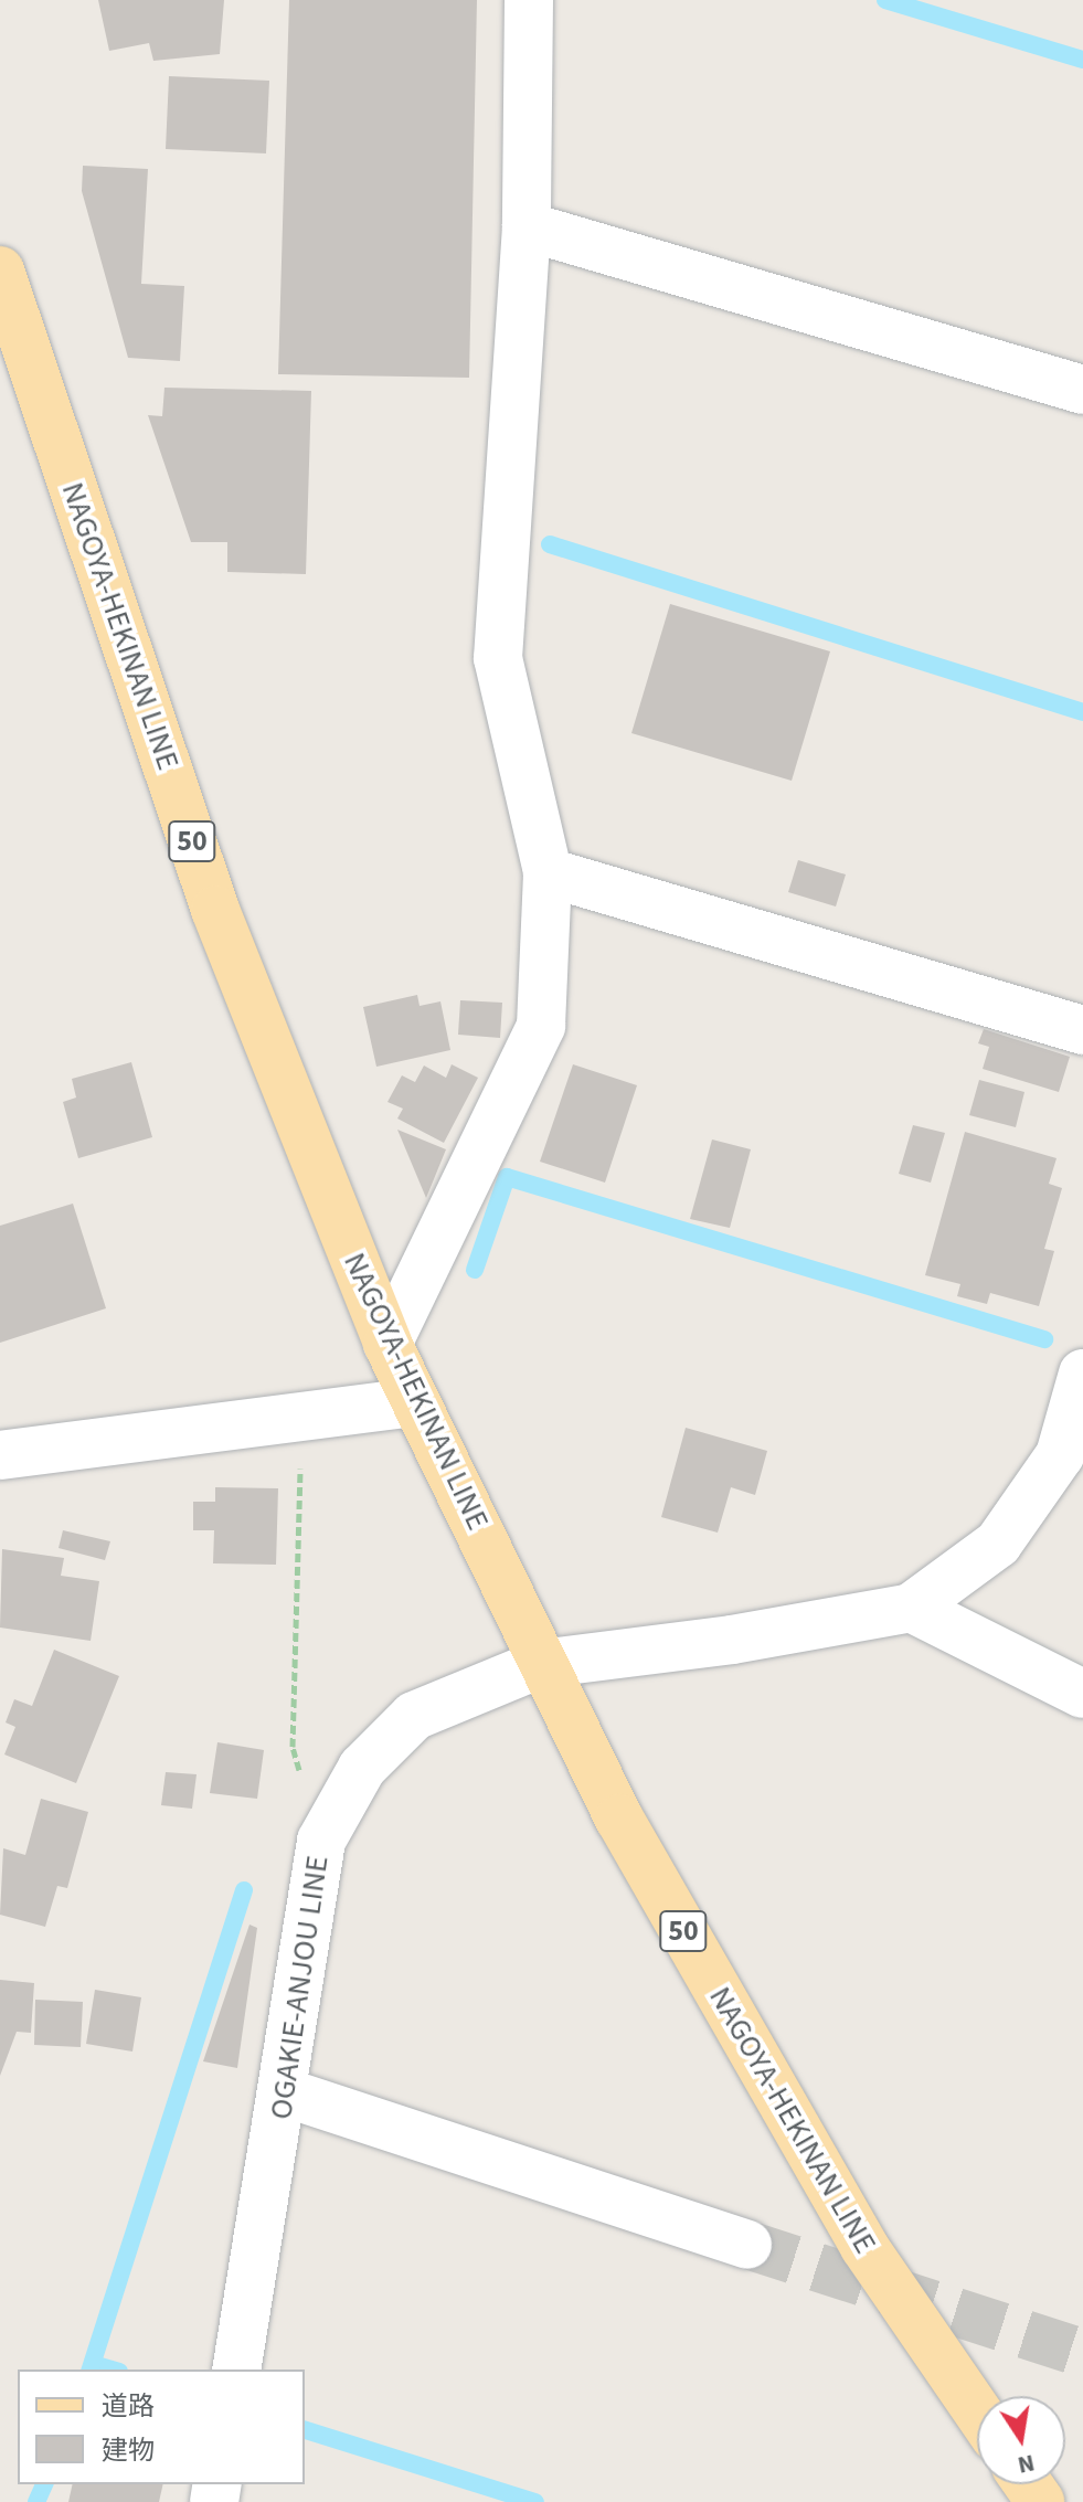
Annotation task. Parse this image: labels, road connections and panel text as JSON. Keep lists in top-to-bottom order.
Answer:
{
  "streets": {
    "main road": ["NAGOYA-HEKINAN LINE", "50"],
    "street": ["OGAKIE-ANJOU LINE"]
  },
  "crossings": [
    ["NAGOYA-HEKINAN LINE", "OGAKIE-ANJOU LINE"]
  ],
  "legend": ["道路", "建物"],
  "north": "bottom"
}
